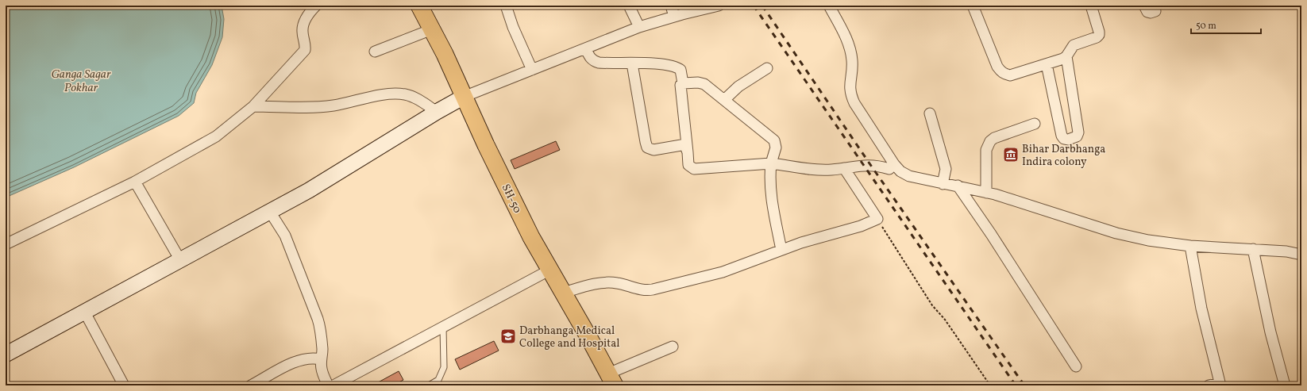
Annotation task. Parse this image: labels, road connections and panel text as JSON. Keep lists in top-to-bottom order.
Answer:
{
  "streets": {
    "main road": ["SH-50"]
  },
  "water": ["Ganga Sagar Pokhar"],
  "places": {
    "museum": ["Bihar Darbhanga Indira colony"],
    "school or university": ["Darbhanga Medical College and Hospital"]
  },
  "scale_bar": "50 m"
}
